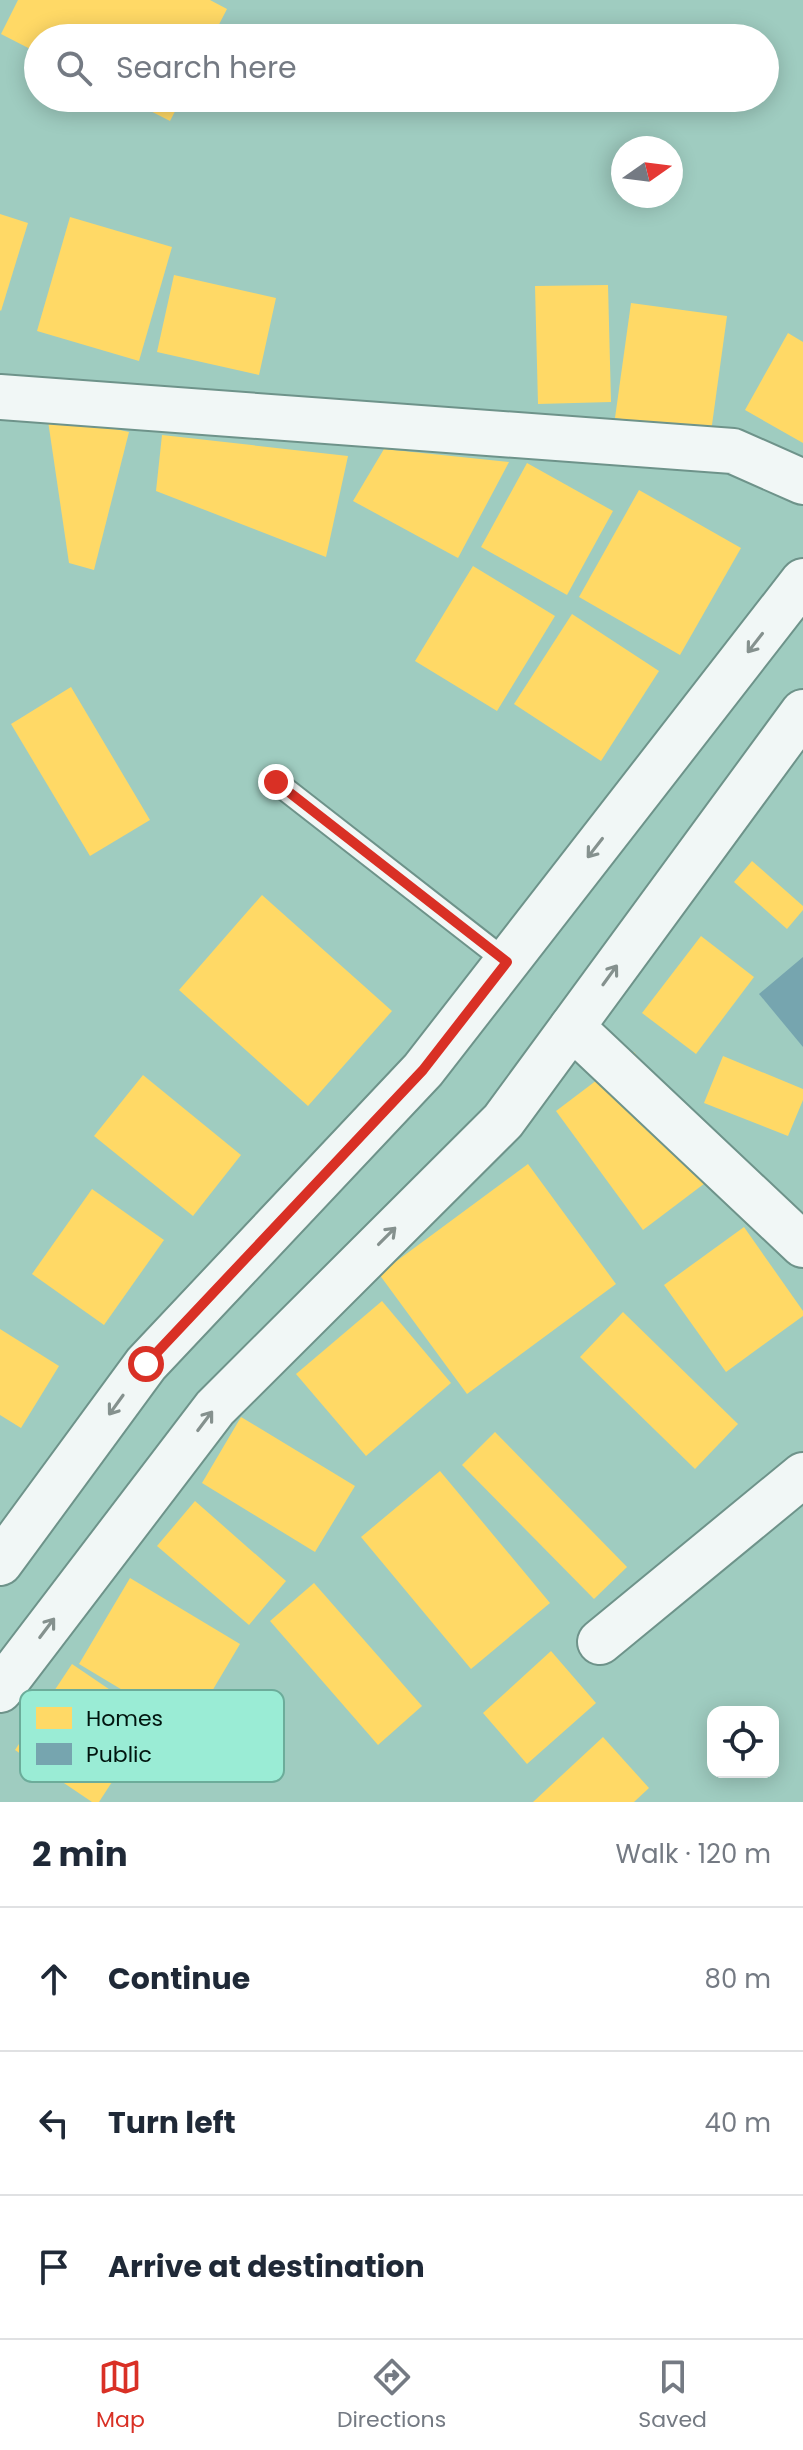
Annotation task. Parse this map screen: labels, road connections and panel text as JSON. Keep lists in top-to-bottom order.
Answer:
{
  "legend": ["Homes", "Public"],
  "north": "right",
  "page": {
    "search": "Search here",
    "heading": ["2 min", "Walk · 120 m"],
    "list": [
      ["Continue", "80 m"],
      ["Turn left", "40 m"],
      "Arrive at destination"
    ],
    "nav": ["Map", "Directions", "Saved"]
  }
}
